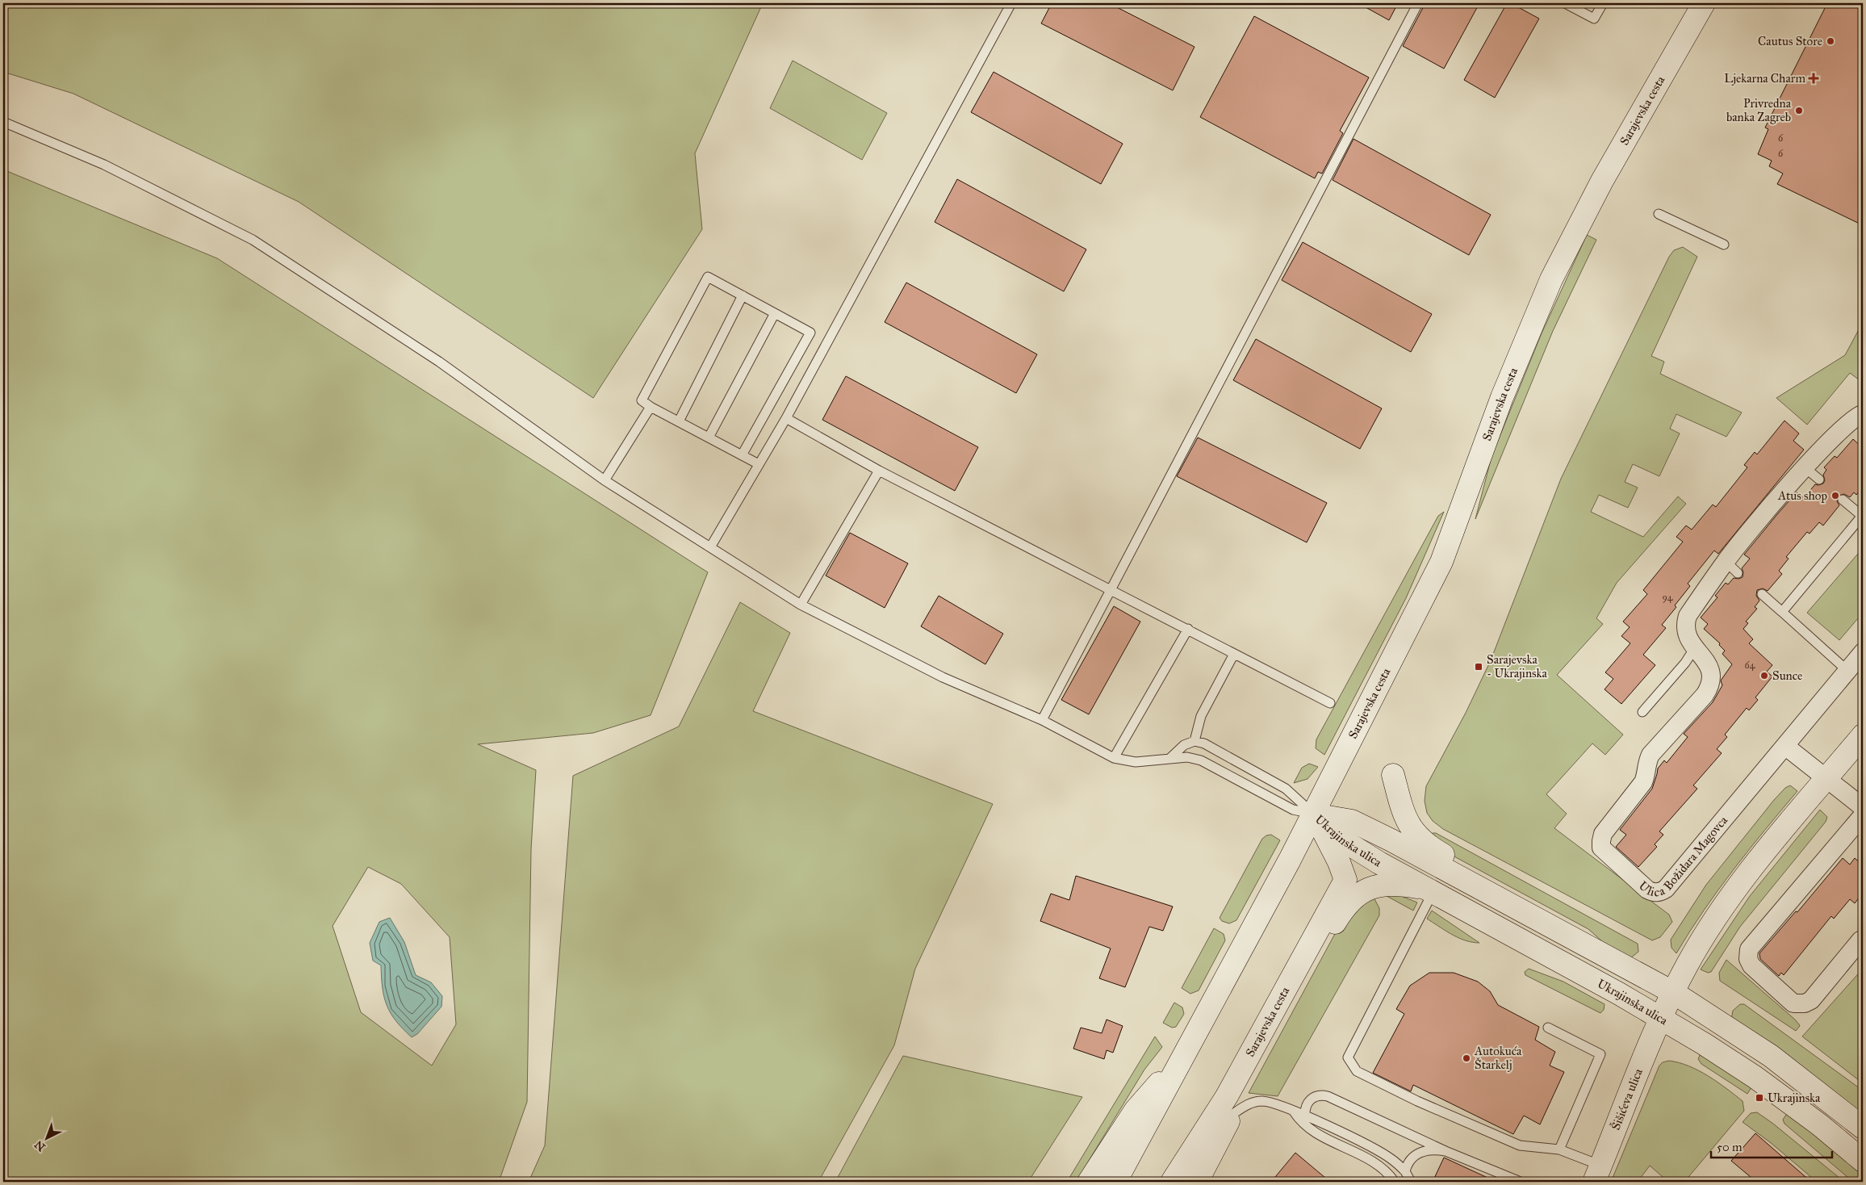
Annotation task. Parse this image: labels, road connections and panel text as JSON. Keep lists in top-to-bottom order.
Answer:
{
  "streets": {
    "main road": ["Sarajevska cesta", "Ukrajinska ulica", "Šišićeva ulica"],
    "street": ["Ulica Božidara Magovca"]
  },
  "crossings": [
    ["Sarajevska cesta", "Ukrajinska ulica"],
    ["Ukrajinska ulica", "Šišićeva ulica"]
  ],
  "places": {
    "other": [
      "Cautus Store",
      "Privredna banka Zagreb",
      "Atus shop",
      "Sunce",
      "Autokuća Štarkelj"
    ],
    "health": ["Ljekarna Charm"],
    "transit": ["Sarajevska - Ukrajinska", "Ukrajinska"]
  },
  "house_numbers": [
    "6",
    "6",
    "94",
    "64"
  ],
  "scale_bar": "50 m",
  "north": "bottom left"
}
